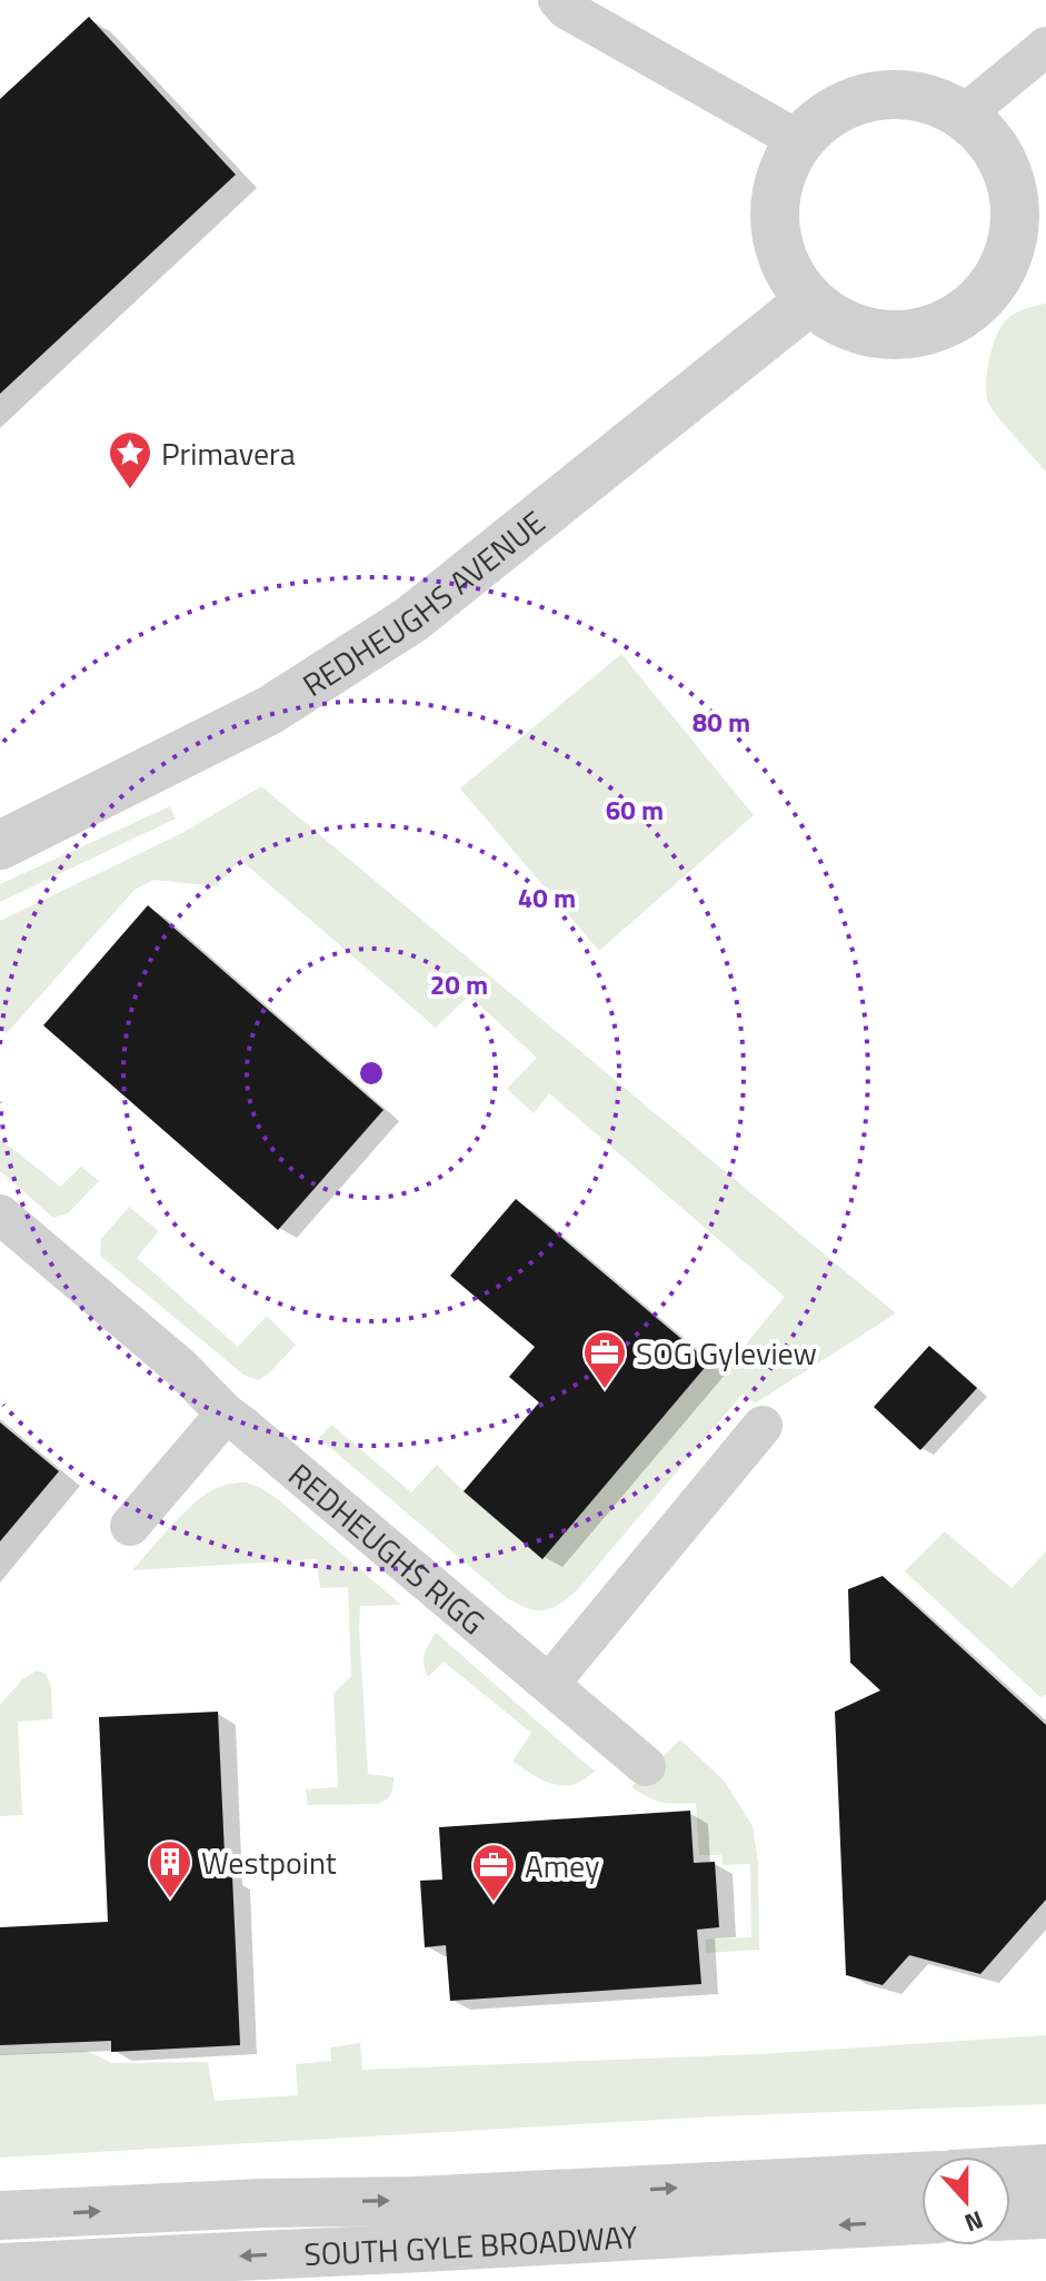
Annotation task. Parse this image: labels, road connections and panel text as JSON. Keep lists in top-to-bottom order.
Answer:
{
  "streets": {
    "street": ["REDHEUGHS AVENUE", "REDHEUGHS RIGG", "SOUTH GYLE BROADWAY"]
  },
  "places": {
    "place": ["Primavera"],
    "office": ["SOG Gyleview", "Amey"],
    "building": ["Westpoint"]
  },
  "north": "bottom",
  "rings": [
    "80 m",
    "60 m",
    "40 m",
    "20 m"
  ]
}
